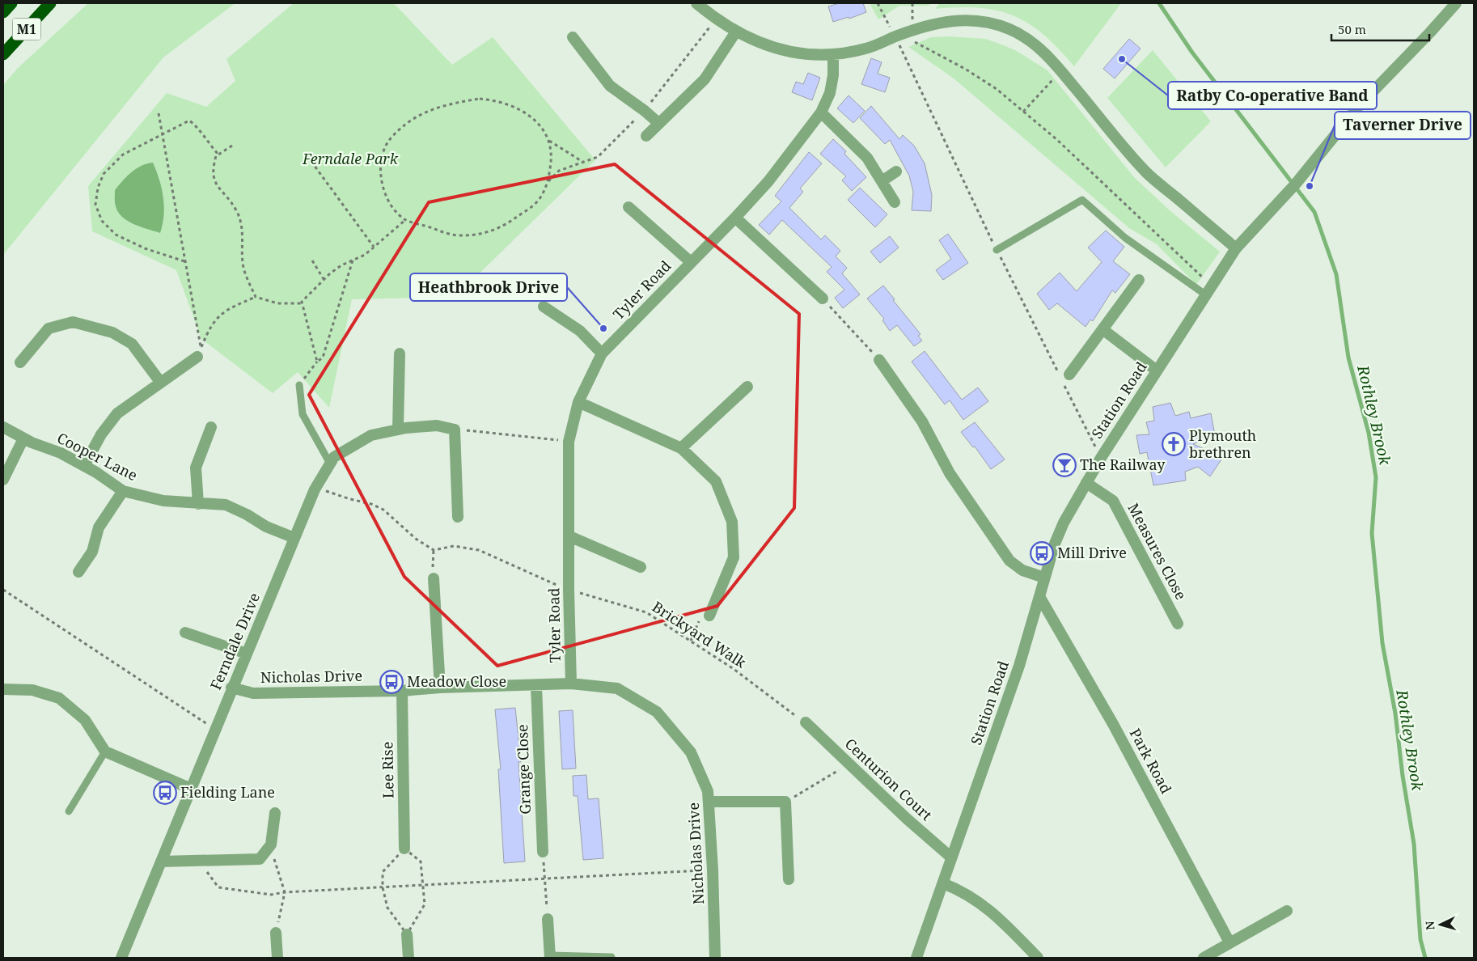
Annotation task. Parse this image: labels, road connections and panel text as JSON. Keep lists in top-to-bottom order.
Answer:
{
  "streets": {
    "highway": ["M1"],
    "street": [
      "Tyler Road",
      "Station Road",
      "Cooper Lane",
      "Measures Close",
      "Ferndale Drive",
      "Nicholas Drive",
      "Park Road",
      "Grange Close",
      "Lee Rise",
      "Centurion Court"
    ],
    "path": ["Brickyard Walk"]
  },
  "crossings": [
    ["Tyler Road", "Brickyard Walk"],
    ["Tyler Road", "Nicholas Drive"],
    ["Station Road", "Measures Close"],
    ["Station Road", "Park Road"],
    ["Station Road", "Centurion Court"],
    ["Cooper Lane", "Ferndale Drive"],
    ["Brickyard Walk", "Centurion Court"],
    ["Ferndale Drive", "Nicholas Drive"],
    ["Nicholas Drive", "Grange Close"],
    ["Nicholas Drive", "Lee Rise"]
  ],
  "water": ["Rothley Brook"],
  "parks": ["Ferndale Park"],
  "places": {
    "other": ["Ratby Co-operative Band", "Taverner Drive", "Heathbrook Drive"],
    "church": ["Plymouth brethren"],
    "bar": ["The Railway"],
    "bus stop": ["Mill Drive", "Meadow Close", "Fielding Lane"]
  },
  "scale_bar": "50 m",
  "north": "left"
}
